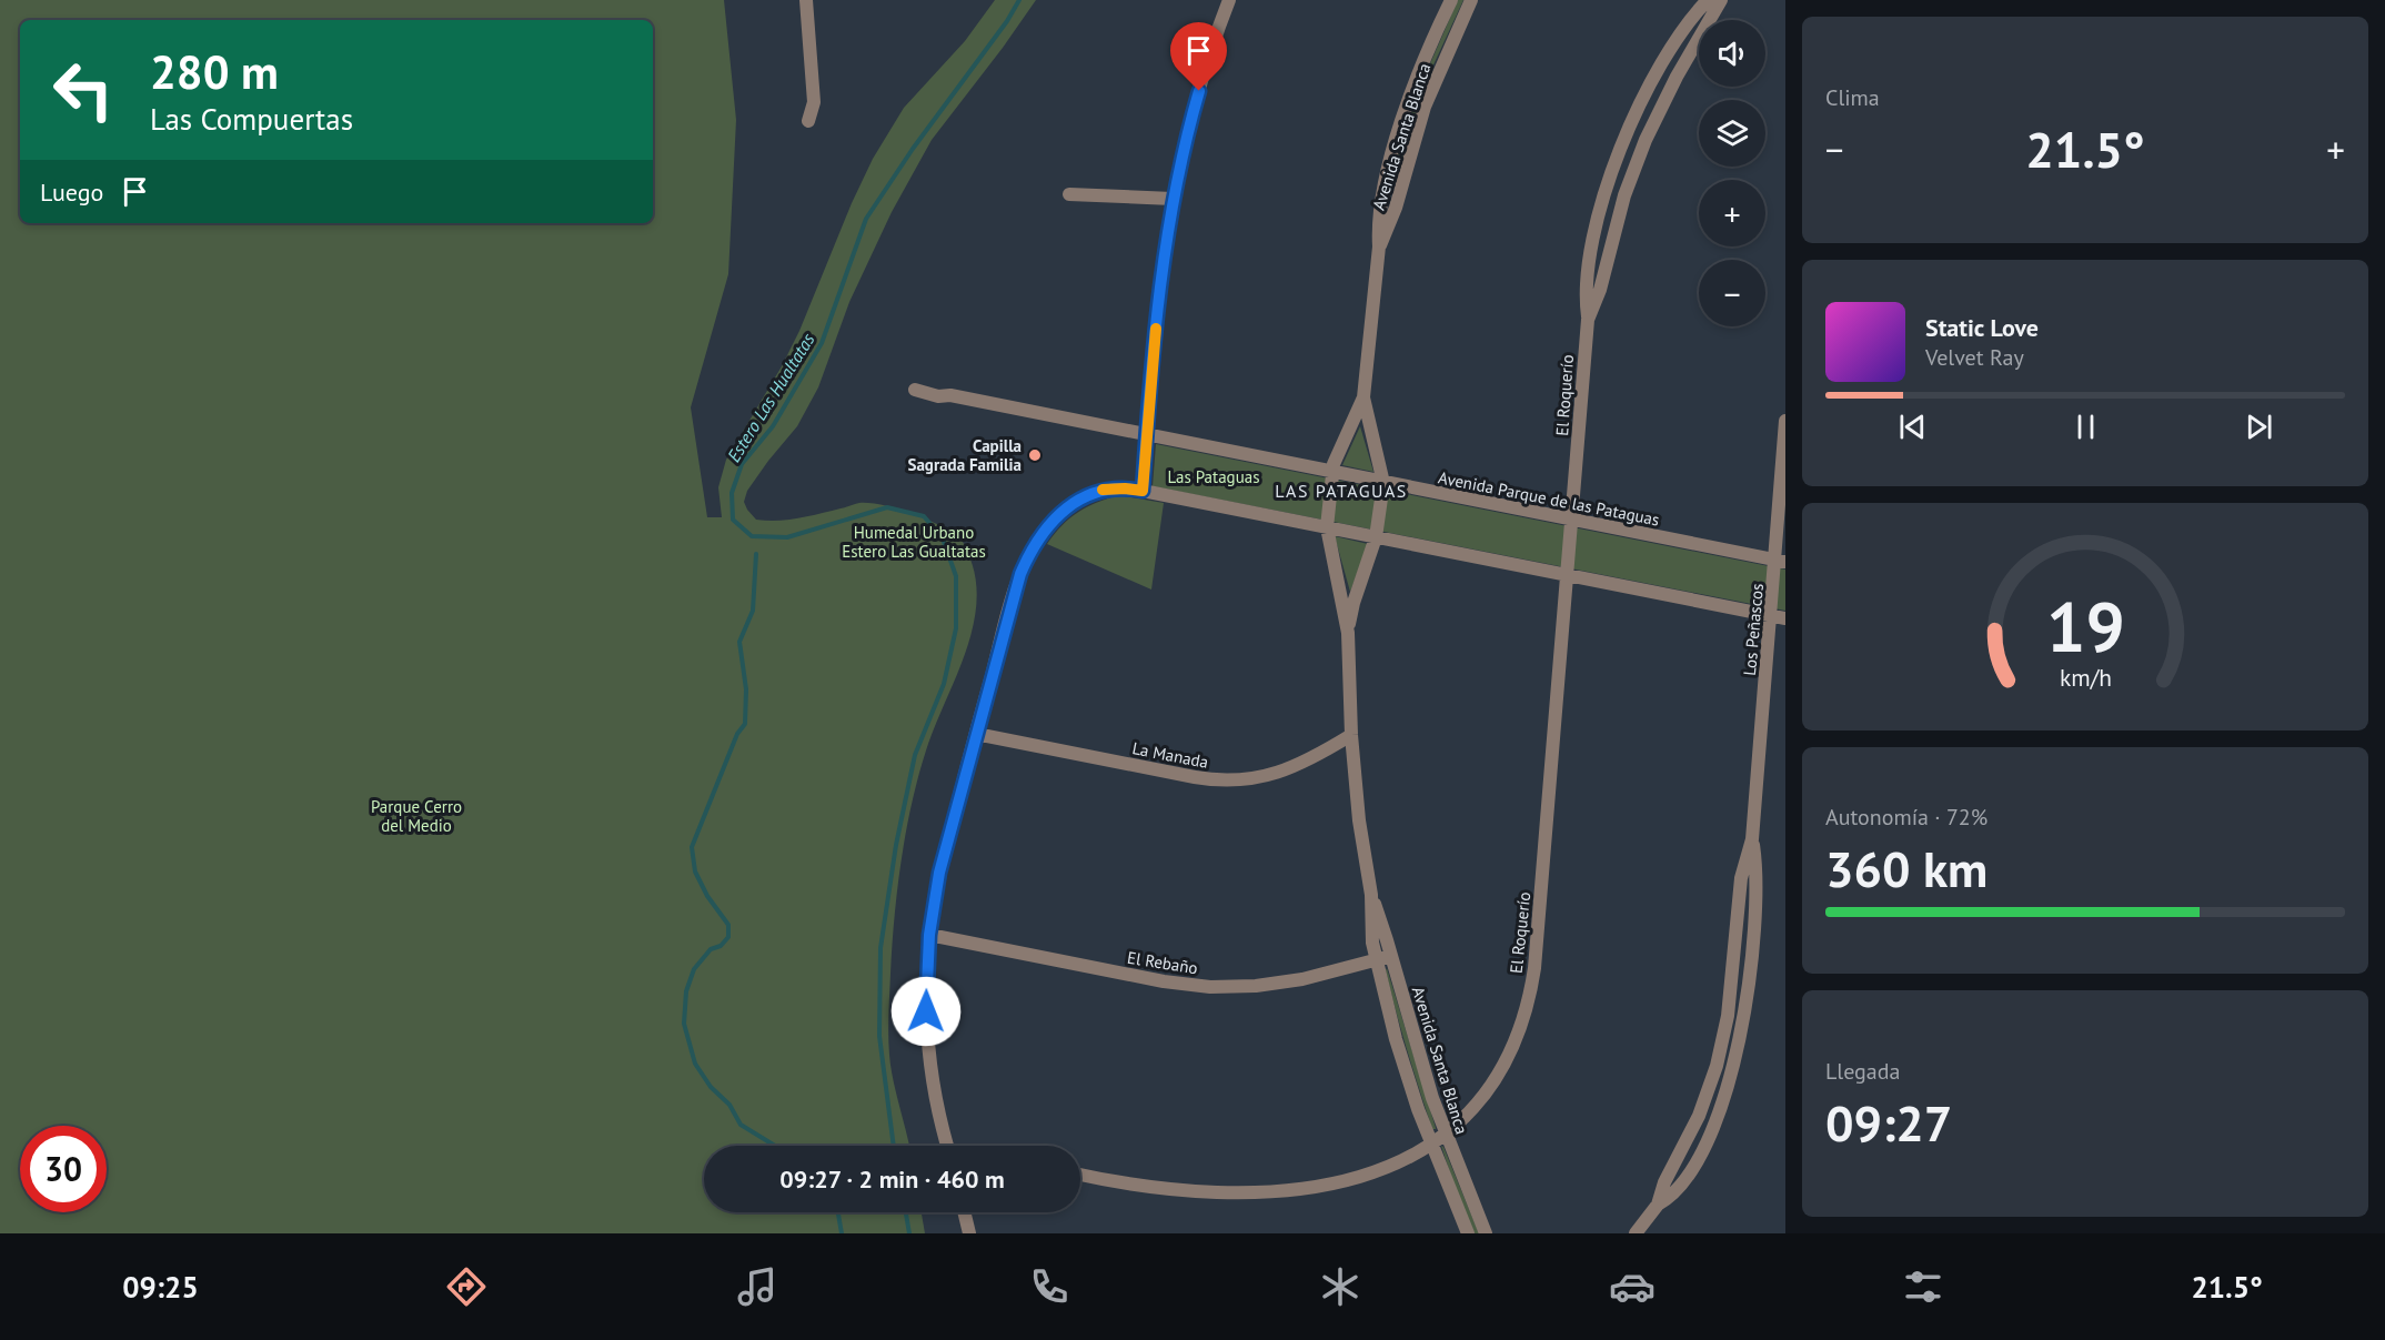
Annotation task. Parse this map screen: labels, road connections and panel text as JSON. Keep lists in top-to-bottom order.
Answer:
{
  "streets": {
    "street": [
      "Avenida Santa Blanca",
      "El Roquerío",
      "Avenida Parque de las Pataguas",
      "Los Peñascos",
      "La Manada",
      "El Rebaño"
    ]
  },
  "crossings": [
    ["Avenida Santa Blanca", "El Roquerío"],
    ["Avenida Santa Blanca", "Avenida Parque de las Pataguas"],
    ["Avenida Santa Blanca", "La Manada"],
    ["Avenida Santa Blanca", "El Rebaño"],
    ["El Roquerío", "Avenida Parque de las Pataguas"],
    ["Avenida Parque de las Pataguas", "Los Peñascos"]
  ],
  "districts": ["LAS PATAGUAS"],
  "water": ["Estero Las Hualtatas"],
  "parks": ["Las Pataguas", "Humedal Urbano Estero Las Gualtatas", "Parque Cerro del Medio"],
  "places": ["Capilla Sagrada Familia"],
  "page": {
    "tile": [
      "Clima",
      ["Autonomía · 72%", "360 km"],
      ["Llegada", "09:27"]
    ],
    "map_buttons": ["+", "−"],
    "turn": ["280 m", "Las Compuertas"],
    "heat": ["−", "21.5°", "+"],
    "then": "Luego",
    "song": ["Static Love", "Velvet Ray"],
    "limit": "30",
    "trip": "09:27 · 2 min · 460 m",
    "tabs": ["09:25", "21.5°"],
    "gauge": ["19", "km/h"]
  }
}
